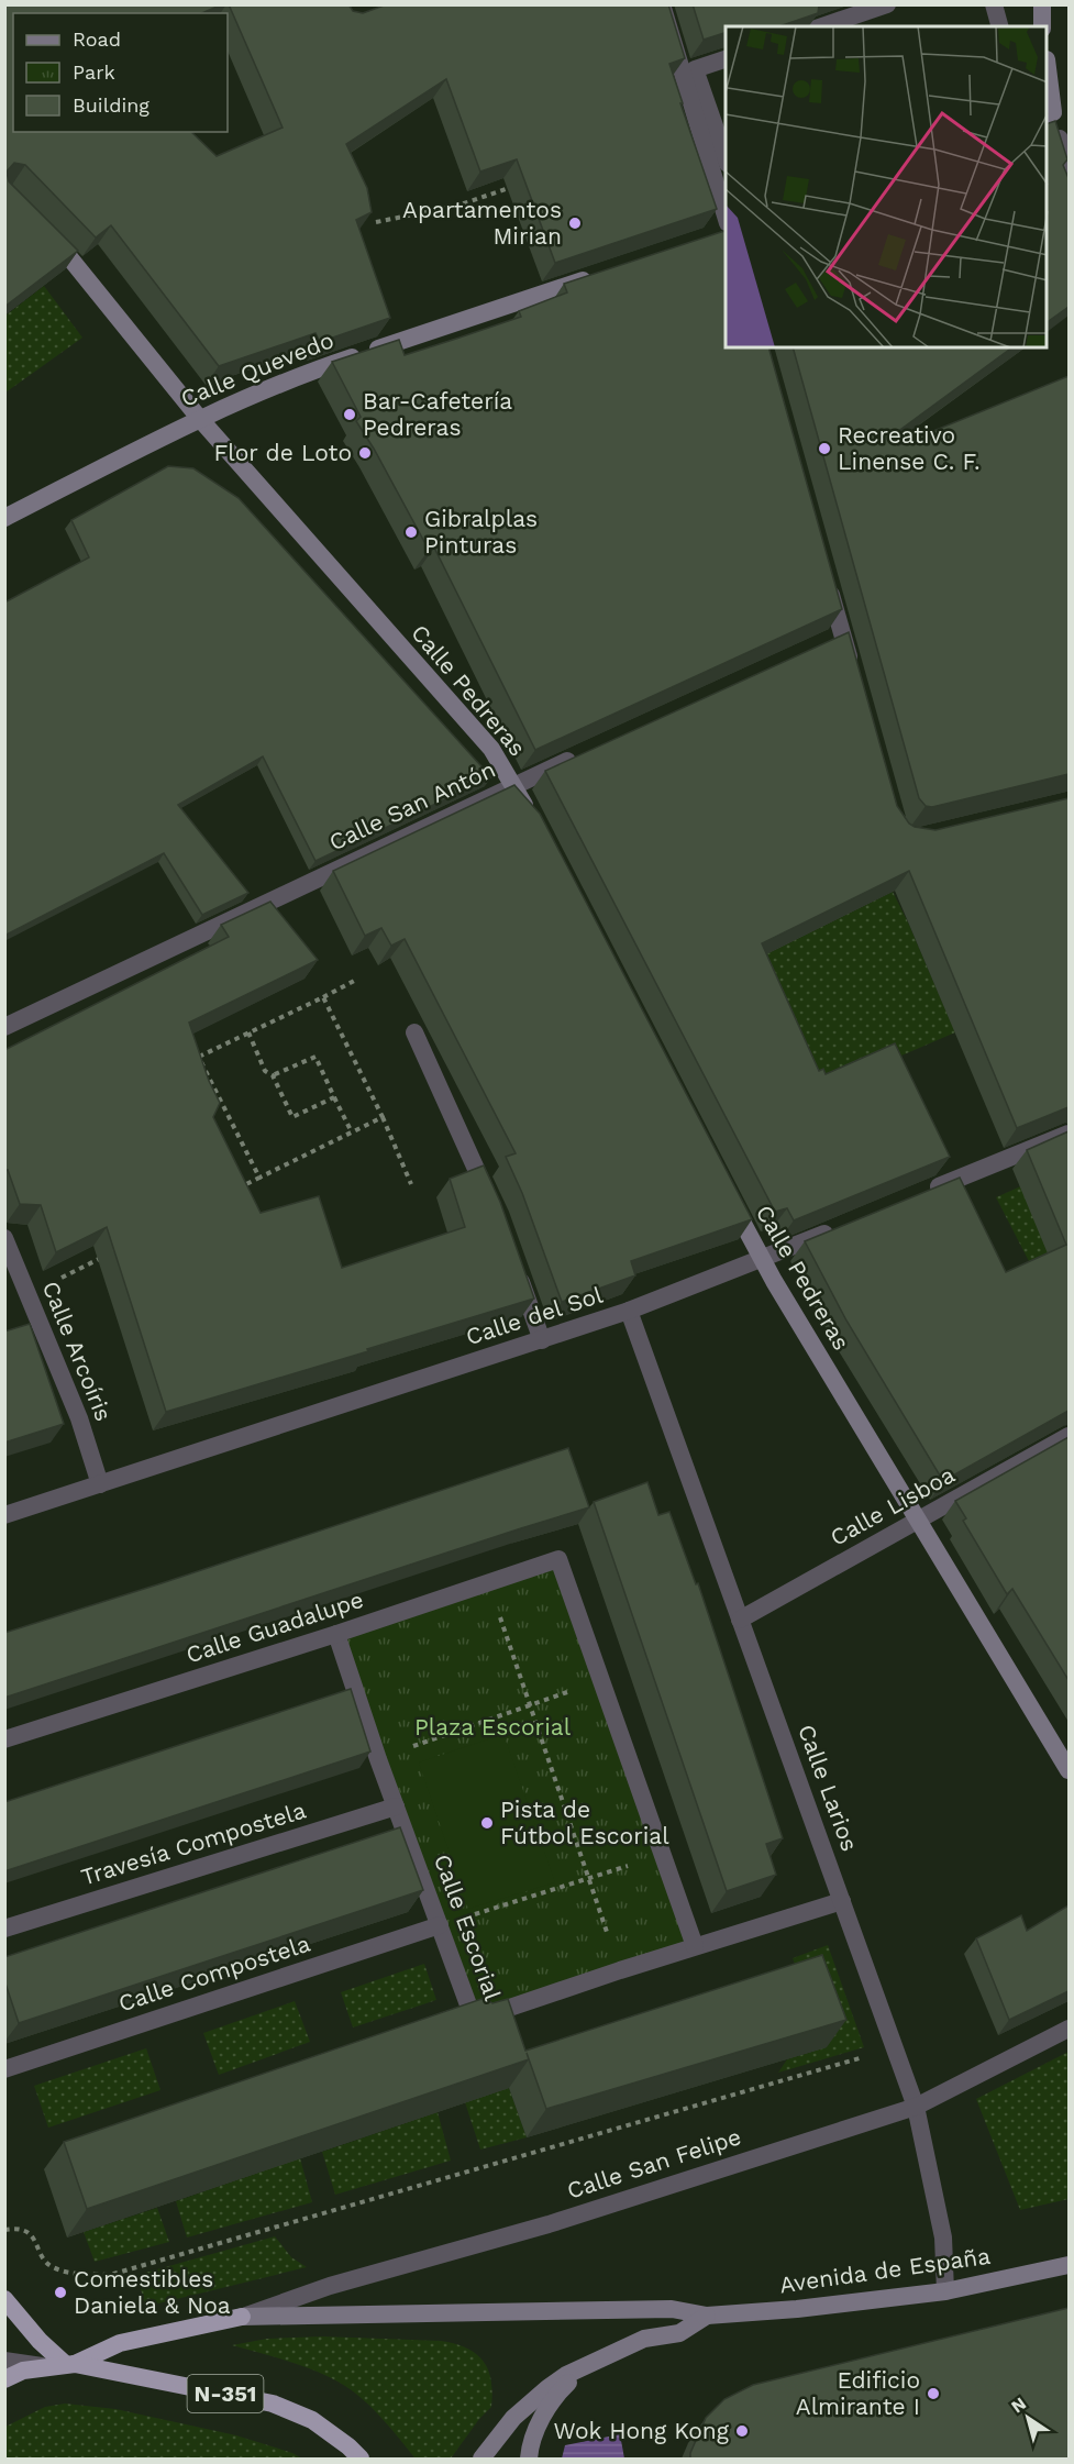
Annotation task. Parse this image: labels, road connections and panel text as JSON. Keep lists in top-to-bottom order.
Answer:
{
  "streets": {
    "highway": ["N-351"],
    "main road": ["Calle Quevedo", "Calle Pedreras", "Avenida de España"],
    "street": [
      "Calle San Antón",
      "Calle del Sol",
      "Calle Arcoíris",
      "Calle Lisboa",
      "Calle Guadalupe",
      "Calle Larios",
      "Travesía Compostela",
      "Calle Escorial",
      "Calle Compostela",
      "Calle San Felipe"
    ]
  },
  "crossings": [
    ["Calle Quevedo", "Calle Pedreras"],
    ["Calle Pedreras", "Calle San Antón"],
    ["Calle Pedreras", "Calle del Sol"],
    ["Calle Pedreras", "Calle Lisboa"],
    ["Calle del Sol", "Calle Arcoíris"],
    ["Calle del Sol", "Calle Larios"],
    ["Calle Lisboa", "Calle Larios"],
    ["Calle Guadalupe", "Calle Escorial"],
    ["Calle Larios", "Calle Escorial"],
    ["Calle Larios", "Calle San Felipe"],
    ["Calle Larios", "Avenida de España"],
    ["Travesía Compostela", "Calle Escorial"],
    ["Calle Escorial", "Calle Compostela"]
  ],
  "parks": ["Plaza Escorial"],
  "places": [
    "Apartamentos Mirian",
    "Bar-Cafetería Pedreras",
    "Recreativo Linense C. F.",
    "Flor de Loto",
    "Gibralplas Pinturas",
    "Pista de Fútbol Escorial",
    "Comestibles Daniela & Noa",
    "Edificio Almirante I",
    "Wok Hong Kong"
  ],
  "legend": ["Road", "Park", "Building"],
  "north": "top left"
}
